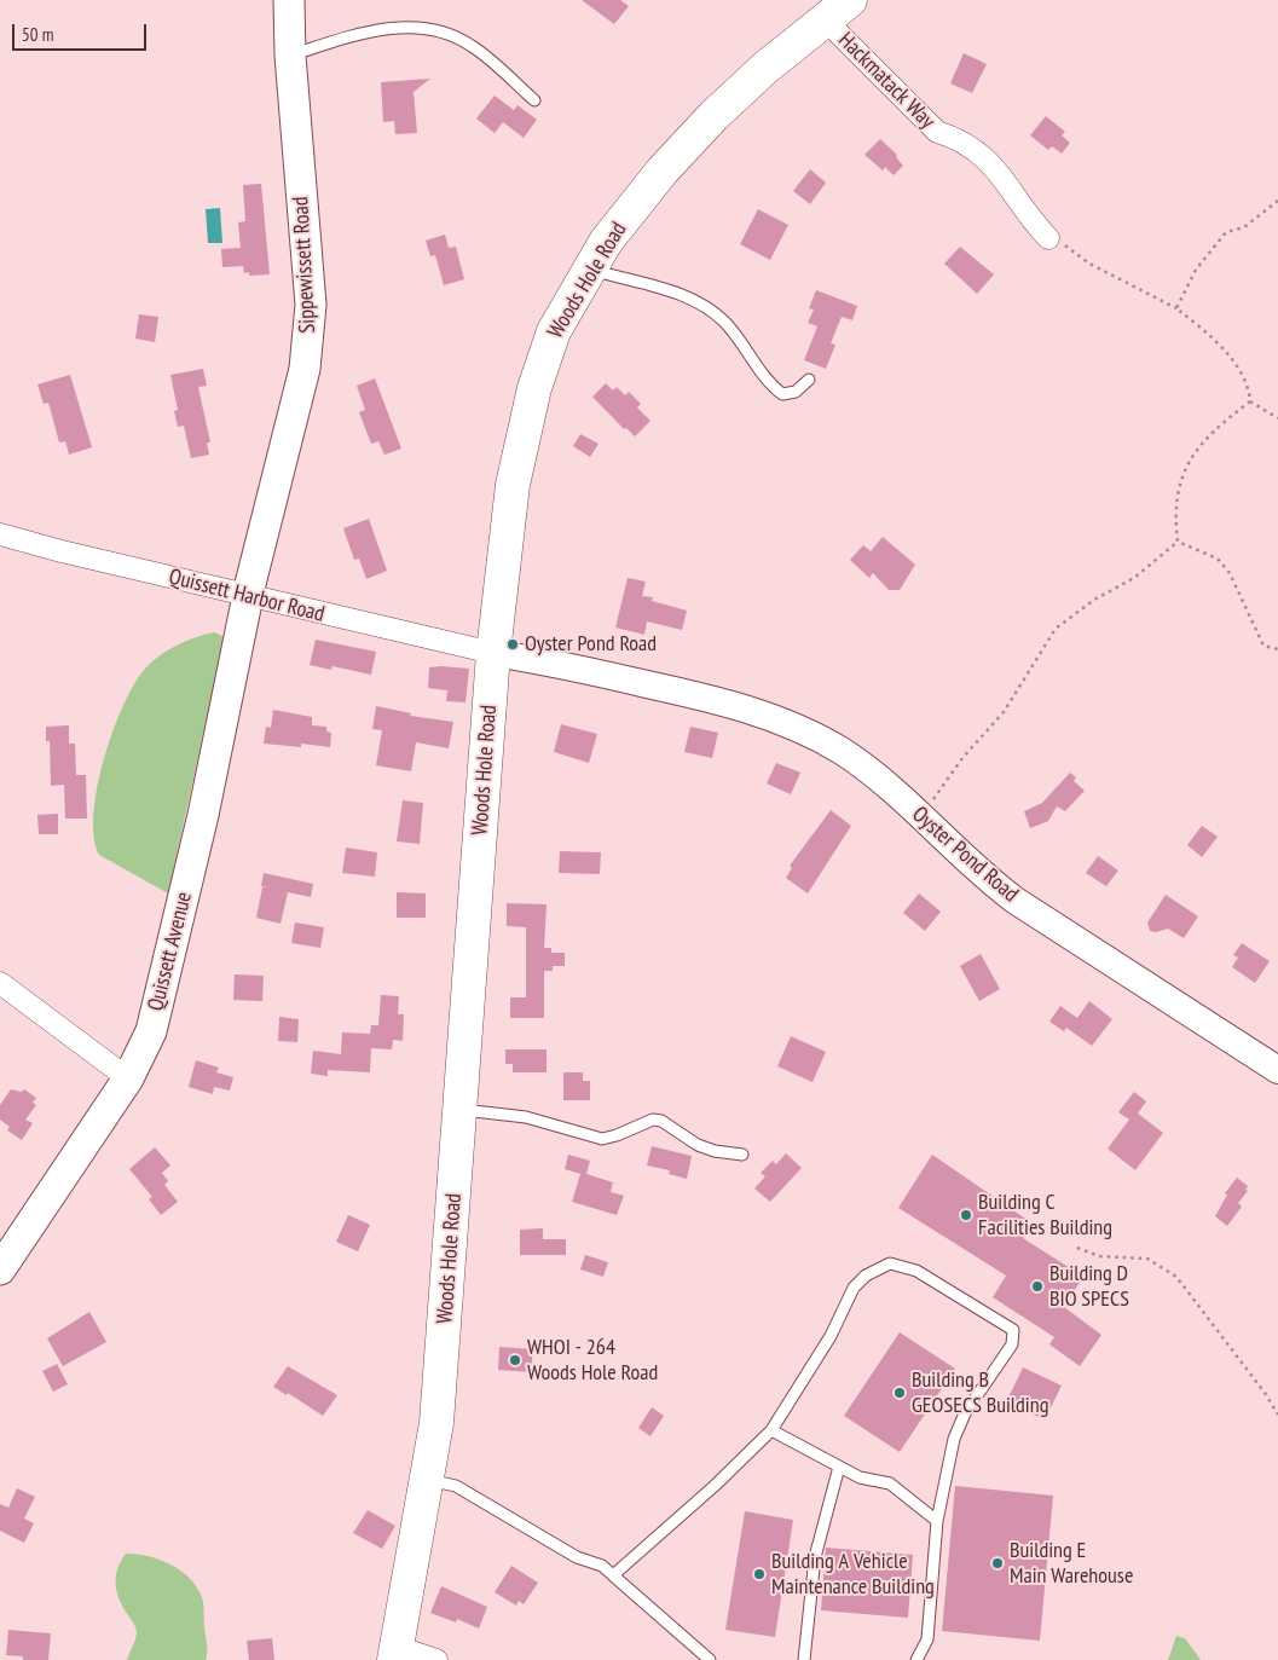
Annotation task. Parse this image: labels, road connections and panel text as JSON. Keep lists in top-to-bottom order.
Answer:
{
  "streets": {
    "highway": ["Woods Hole Road"],
    "main road": ["Sippewissett Road", "Quissett Avenue"],
    "street": ["Hackmatack Way", "Quissett Harbor Road", "Oyster Pond Road"]
  },
  "crossings": [
    ["Hackmatack Way", "Woods Hole Road"],
    ["Sippewissett Road", "Quissett Harbor Road"],
    ["Sippewissett Road", "Quissett Avenue"],
    ["Woods Hole Road", "Quissett Harbor Road"],
    ["Woods Hole Road", "Oyster Pond Road"],
    ["Quissett Harbor Road", "Oyster Pond Road"],
    ["Quissett Harbor Road", "Quissett Avenue"]
  ],
  "places": [
    "Oyster Pond Road",
    "Building C Facilities Building",
    "Building D BIO SPECS",
    "WHOI - 264 Woods Hole Road",
    "Building B GEOSECS Building",
    "Building E Main Warehouse",
    "Building A Vehicle Maintenance Building"
  ],
  "scale_bar": "50 m"
}
